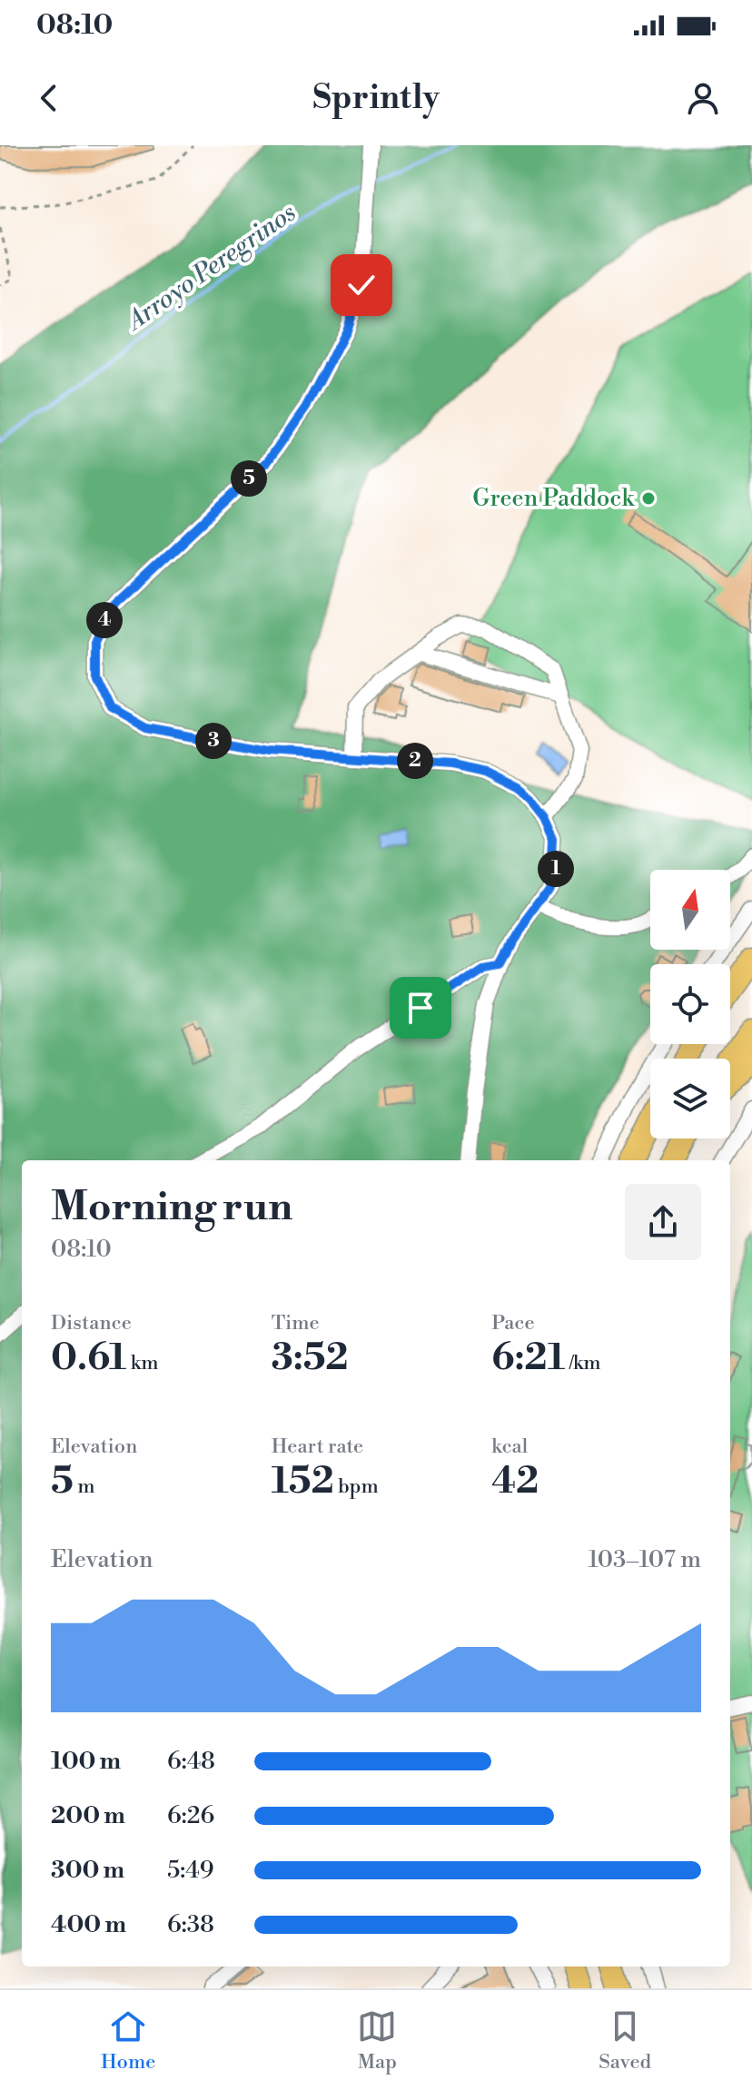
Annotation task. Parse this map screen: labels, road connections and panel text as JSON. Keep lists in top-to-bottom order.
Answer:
{
  "water": ["Arroyo Peregrinos"],
  "places": ["Green Paddock"],
  "north": "top",
  "page": {
    "status": "08:10",
    "header": "Sprintly",
    "pins": [
      "5",
      "4",
      "3",
      "2",
      "1"
    ],
    "heading": ["Morning run", "08:10"],
    "stats": [
      ["Distance", "0.61 km"],
      ["Time", "3:52"],
      ["Pace", "6:21 /km"],
      ["Elevation", "5 m"],
      ["Heart rate", "152 bpm"],
      ["kcal", "42"]
    ],
    "chart": ["Elevation", "103–107 m"],
    "list": [
      {
        "name": "100 m",
        "note": "6:48"
      },
      {
        "name": "200 m",
        "note": "6:26"
      },
      {
        "name": "300 m",
        "note": "5:49"
      },
      {
        "name": "400 m",
        "note": "6:38"
      }
    ],
    "tabs": ["Home", "Map", "Saved"]
  }
}
